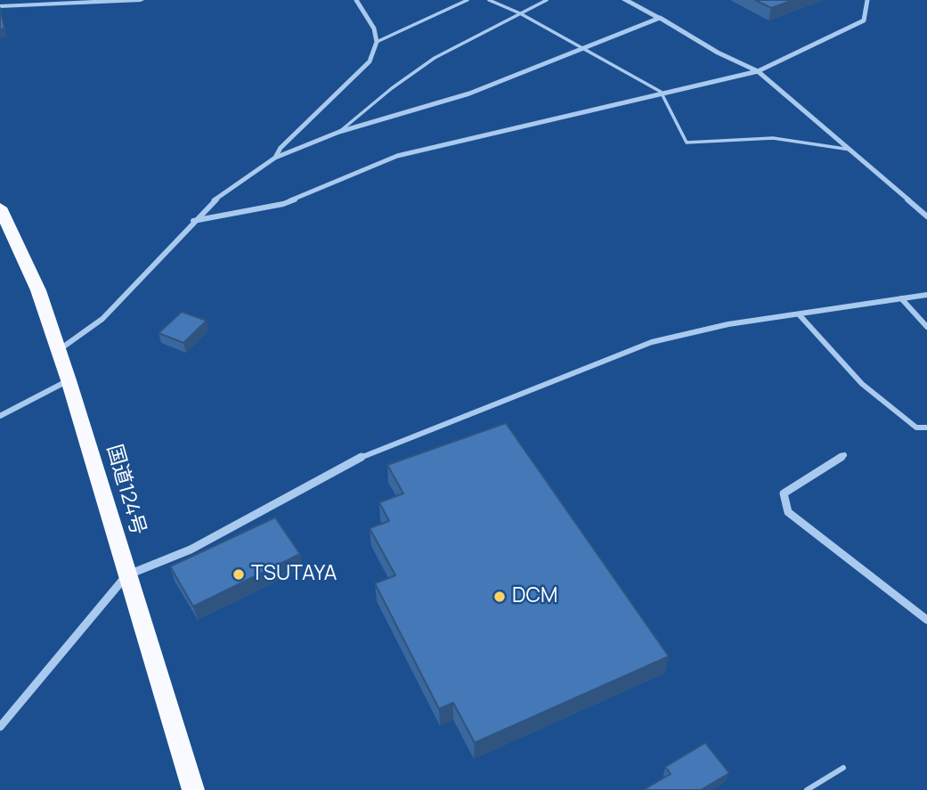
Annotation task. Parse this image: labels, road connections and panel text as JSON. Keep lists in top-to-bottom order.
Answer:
{
  "streets": {
    "highway": ["国道124号"]
  },
  "places": ["TSUTAYA", "DCM"]
}
